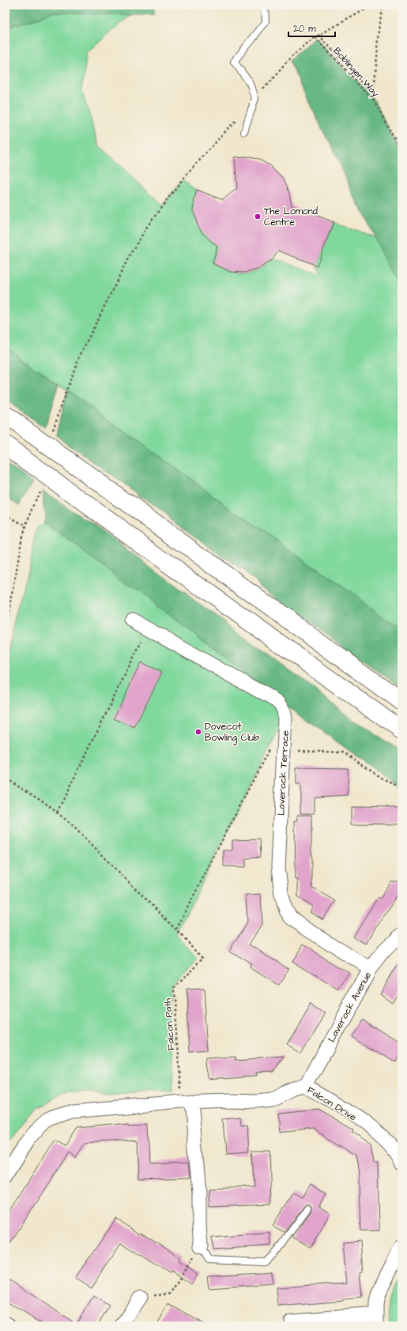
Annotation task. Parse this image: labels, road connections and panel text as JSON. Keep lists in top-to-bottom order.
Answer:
{
  "streets": {
    "street": ["Laverock Terrace", "Laverock Avenue", "Falcon Drive"],
    "path": ["Boblingen Way", "Falcon Path"]
  },
  "crossings": [
    ["Laverock Terrace", "Laverock Avenue"],
    ["Laverock Avenue", "Falcon Drive"],
    ["Falcon Path", "Falcon Drive"]
  ],
  "places": ["The Lomond Centre", "Dovecot Bowling Club"],
  "scale_bar": "20 m"
}
